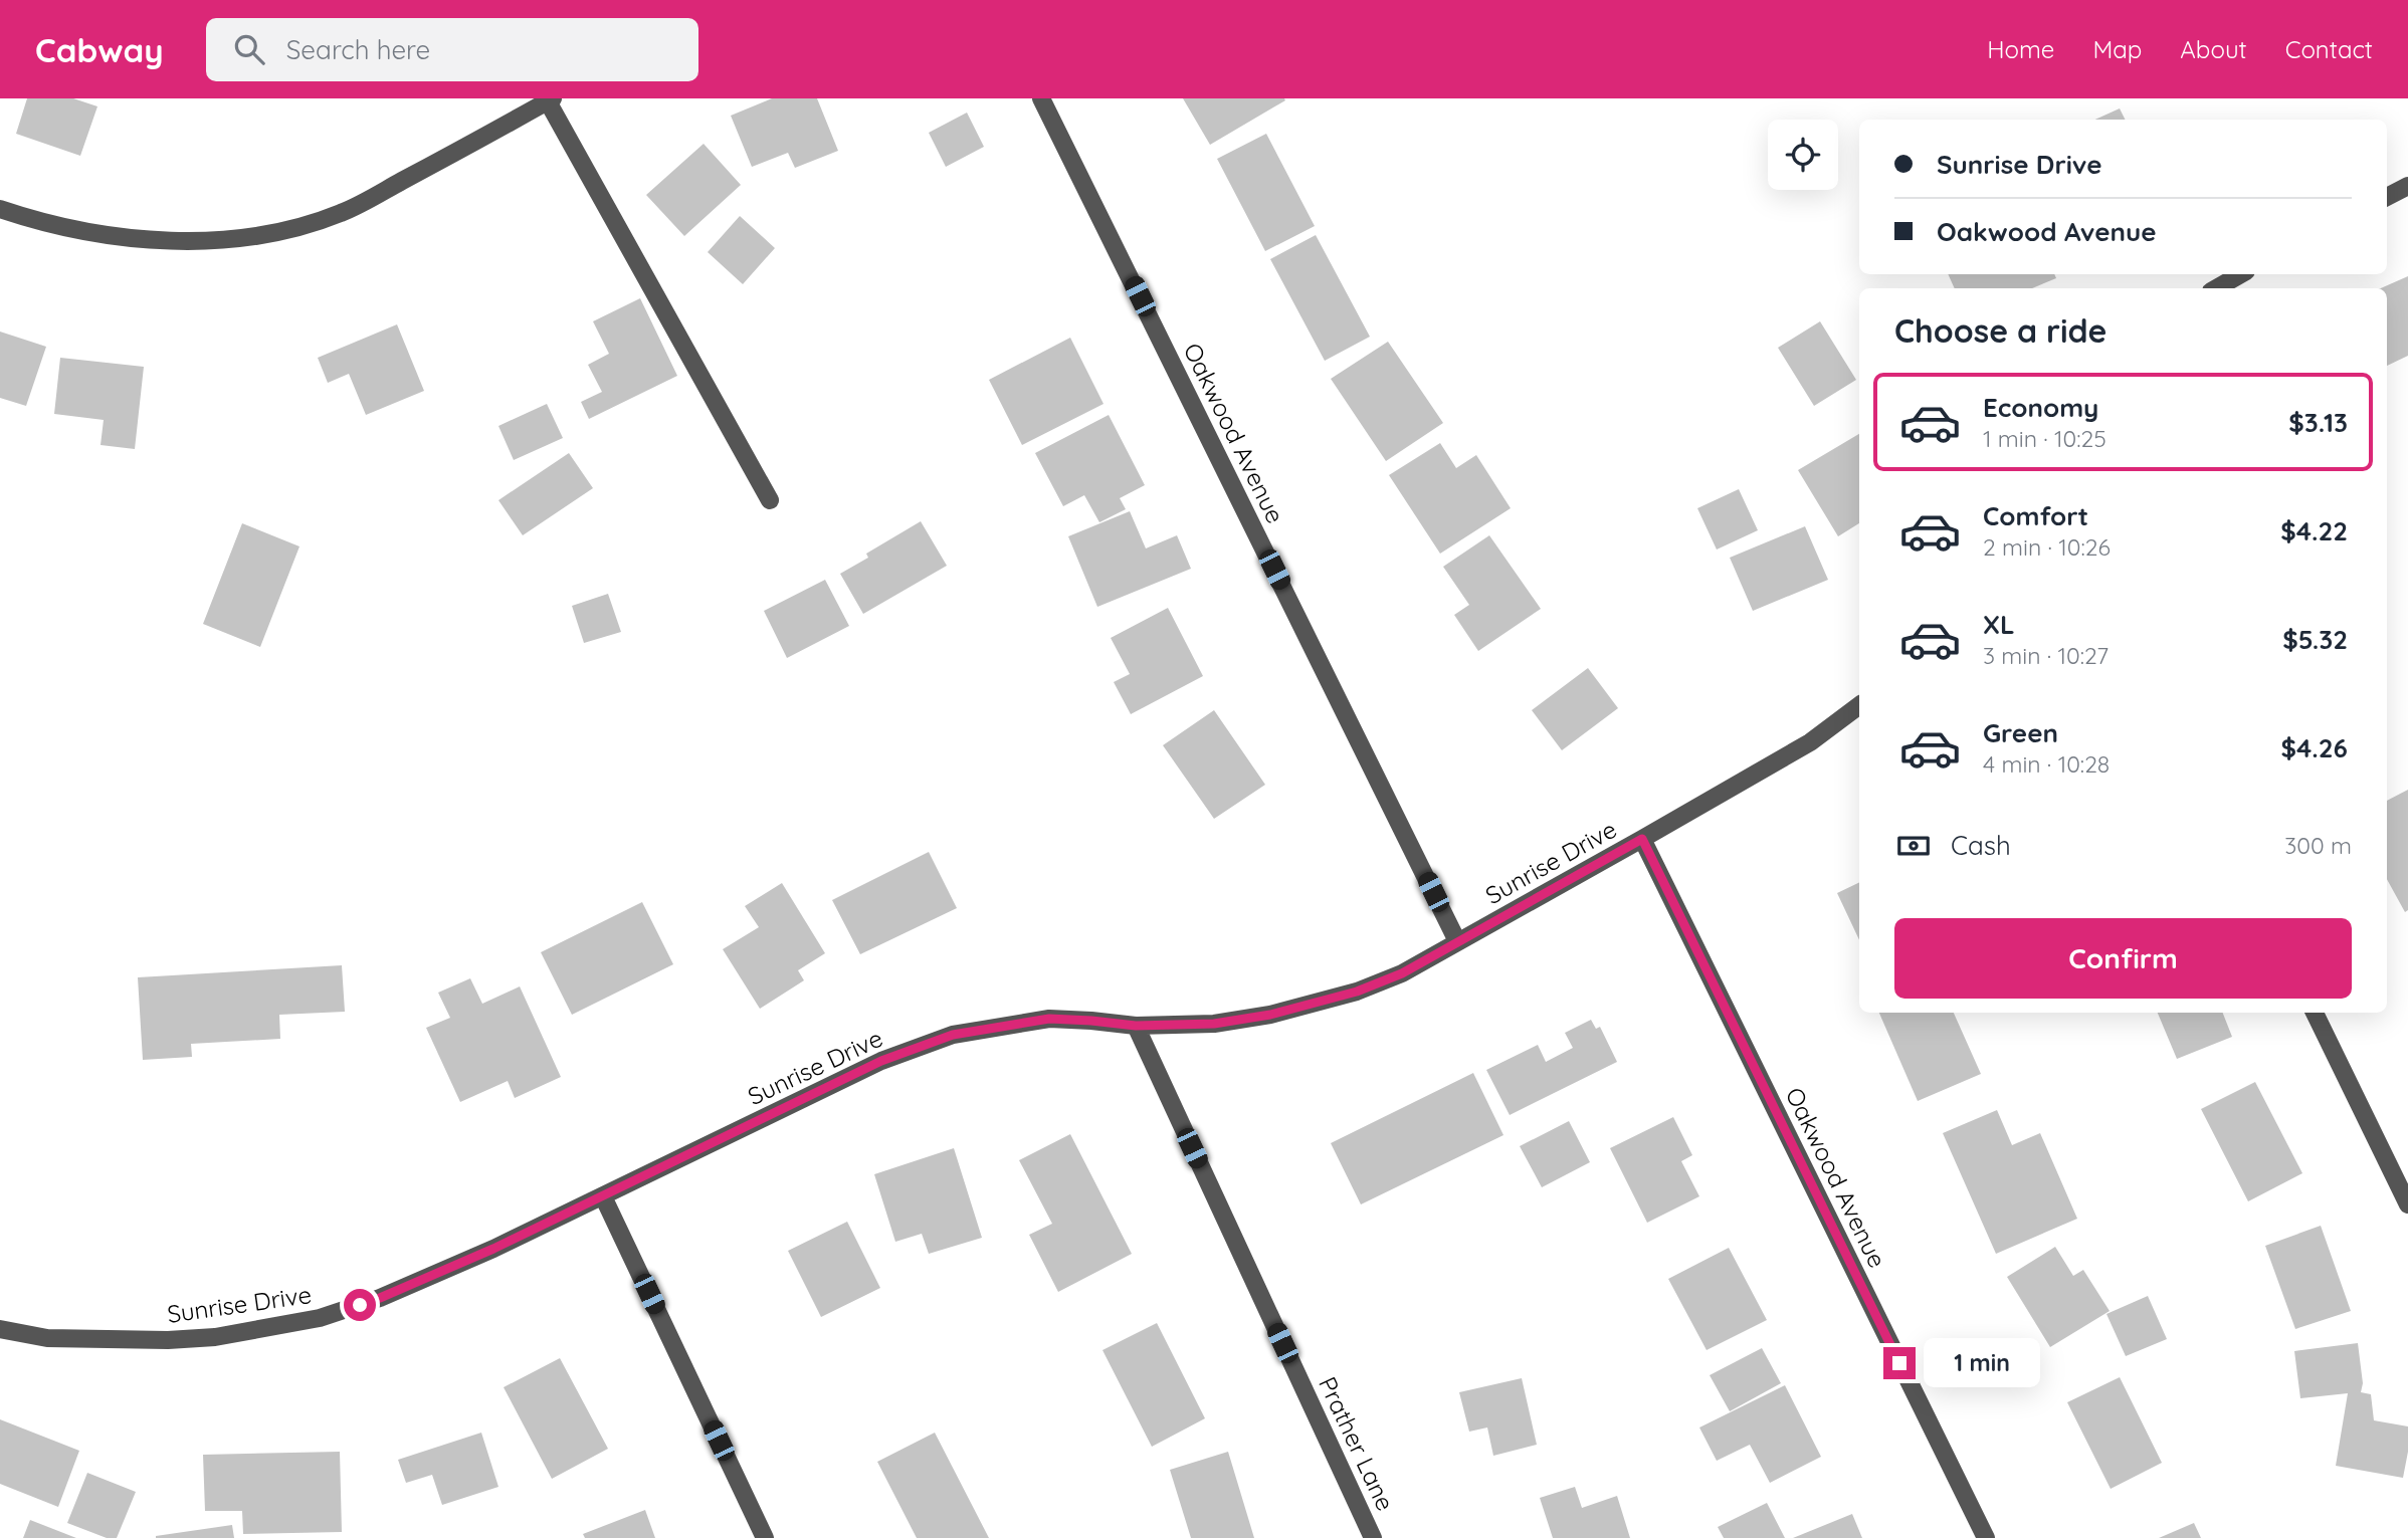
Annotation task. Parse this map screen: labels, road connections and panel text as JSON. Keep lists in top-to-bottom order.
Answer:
{
  "streets": {
    "street": ["Oakwood Avenue", "Sunrise Drive", "Prather Lane"]
  },
  "crossings": [
    ["Oakwood Avenue", "Sunrise Drive"],
    ["Sunrise Drive", "Prather Lane"]
  ],
  "page": {
    "header": "Cabway",
    "search": "Search here",
    "nav": [
      "Home",
      "Map",
      "About",
      "Contact"
    ],
    "banner": ["Sunrise Drive", "Oakwood Avenue"],
    "heading": "Choose a ride",
    "list": [
      {
        "name": "Economy",
        "note": "1 min · 10:25",
        "value": "$3.13"
      },
      {
        "name": "Comfort",
        "note": "2 min · 10:26",
        "value": "$4.22"
      },
      {
        "name": "XL",
        "note": "3 min · 10:27",
        "value": "$5.32"
      },
      {
        "name": "Green",
        "note": "4 min · 10:28",
        "value": "$4.26"
      }
    ],
    "pay": ["Cash", "300 m"],
    "buttons": "Confirm",
    "bubble": "1 min"
  }
}
